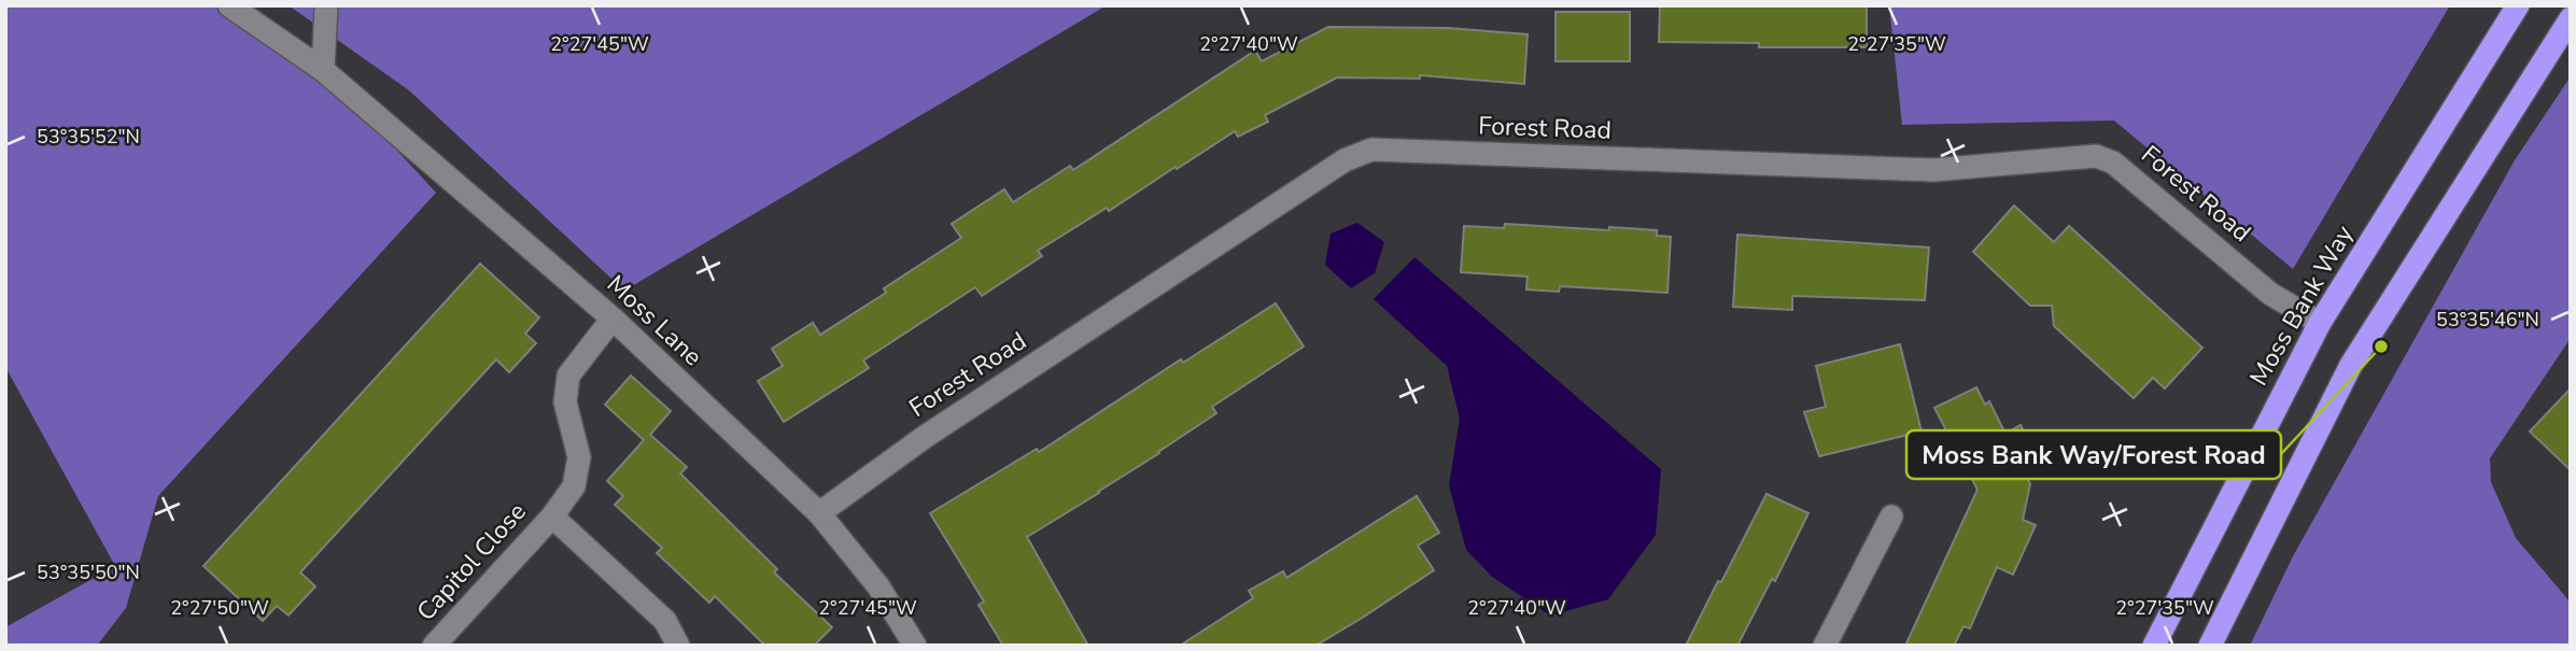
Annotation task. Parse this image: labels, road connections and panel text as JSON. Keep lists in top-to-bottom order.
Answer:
{
  "streets": {
    "highway": ["Moss Bank Way"],
    "street": ["Forest Road", "Moss Lane", "Capitol Close"]
  },
  "crossings": [
    ["Forest Road", "Moss Bank Way"],
    ["Forest Road", "Moss Lane"],
    ["Moss Lane", "Capitol Close"]
  ],
  "places": ["Moss Bank Way/Forest Road"],
  "coordinates": [
    "2°27'45\"W",
    "2°27'40\"W",
    "2°27'35\"W",
    "53°35'52\"N",
    "53°35'46\"N",
    "53°35'50\"N",
    "2°27'50\"W"
  ]
}
